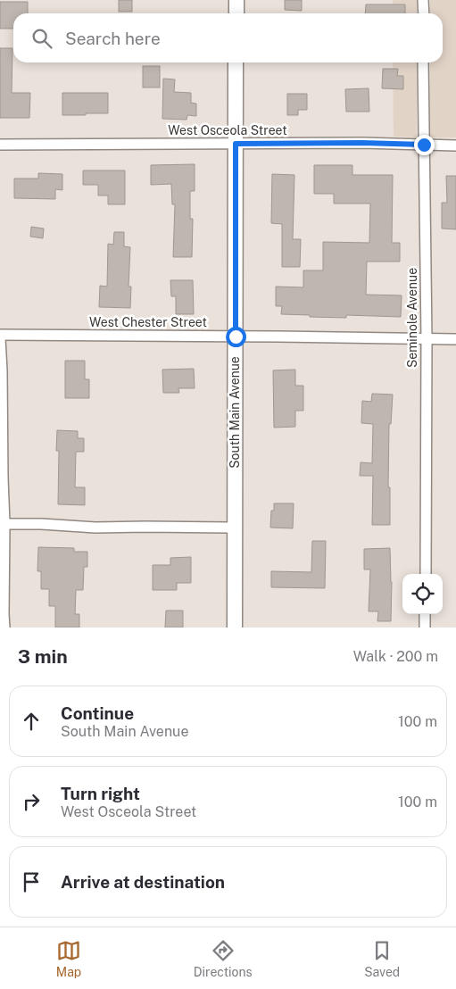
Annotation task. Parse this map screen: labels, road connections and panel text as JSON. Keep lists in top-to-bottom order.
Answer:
{
  "streets": {
    "street": [
      "West Osceola Street",
      "Seminole Avenue",
      "West Chester Street",
      "South Main Avenue"
    ]
  },
  "crossings": [
    ["West Osceola Street", "Seminole Avenue"],
    ["West Osceola Street", "South Main Avenue"],
    ["Seminole Avenue", "West Chester Street"],
    ["West Chester Street", "South Main Avenue"]
  ],
  "page": {
    "search": "Search here",
    "heading": ["3 min", "Walk · 200 m"],
    "list": [
      ["Continue", "South Main Avenue", "100 m"],
      ["Turn right", "West Osceola Street", "100 m"],
      "Arrive at destination"
    ],
    "nav": ["Map", "Directions", "Saved"]
  }
}
